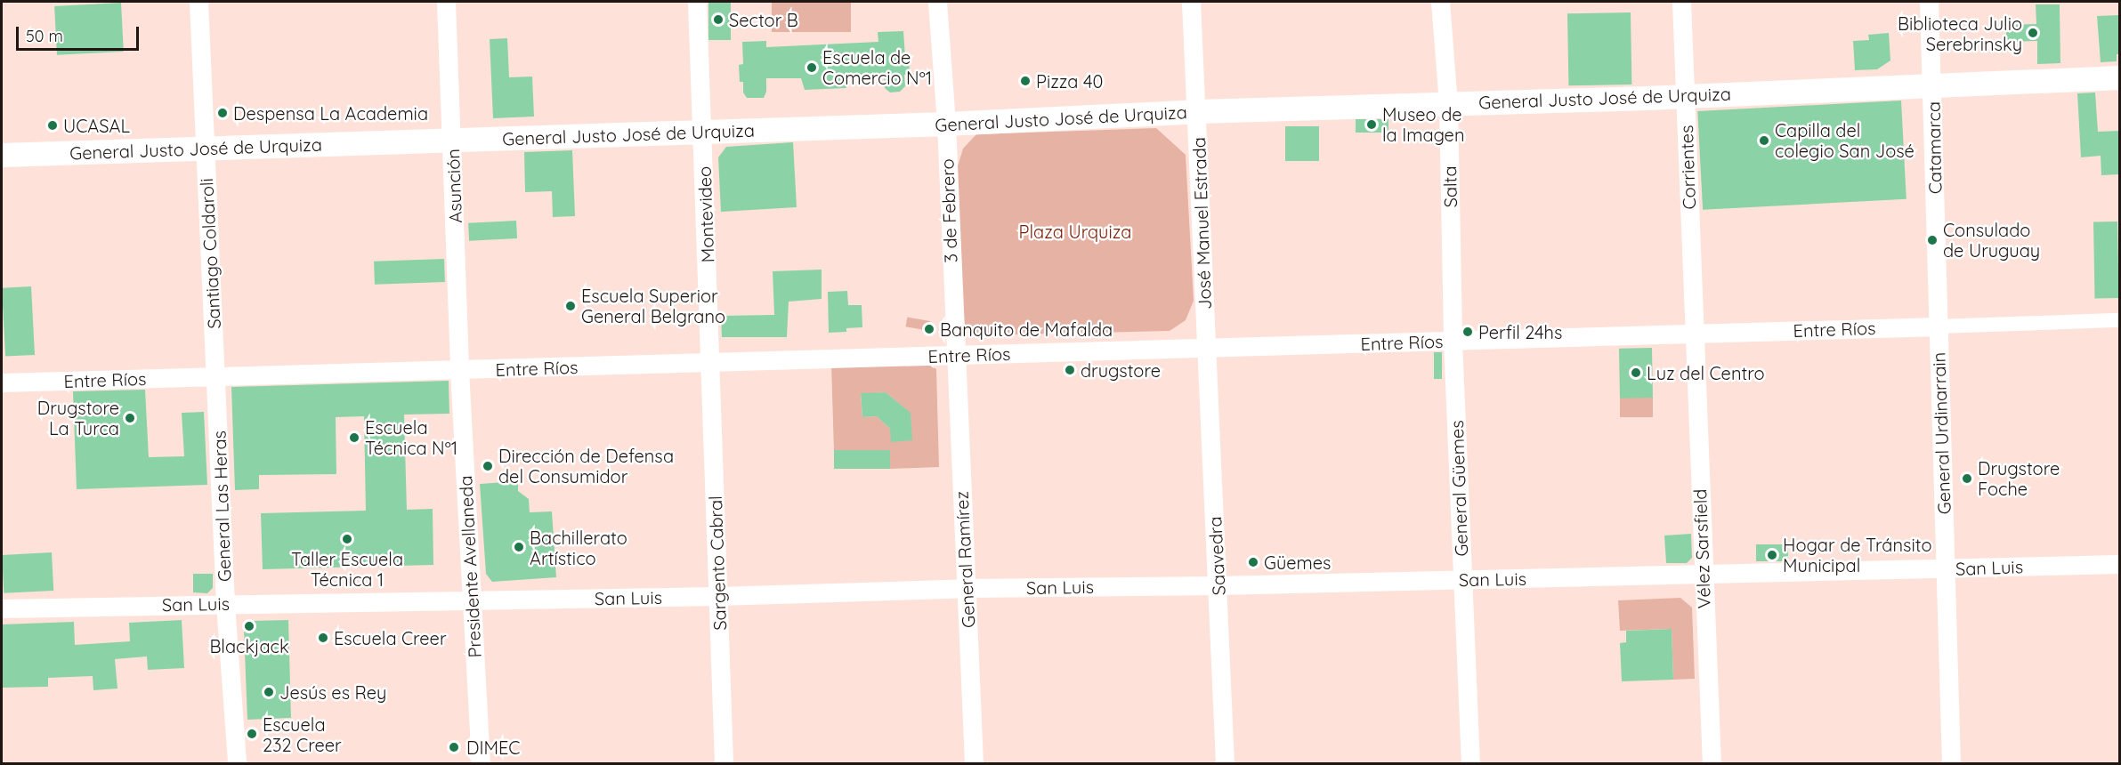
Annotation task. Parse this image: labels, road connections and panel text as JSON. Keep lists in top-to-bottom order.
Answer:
{
  "streets": {
    "street": [
      "General Justo José de Urquiza",
      "Catamarca",
      "Corrientes",
      "Asunción",
      "Salta",
      "3 de Febrero",
      "Montevideo",
      "José Manuel Estrada",
      "Santiago Coldaroli",
      "Entre Ríos",
      "General Urdinarrain",
      "General Güemes",
      "General Las Heras",
      "Vélez Sarsfield",
      "Saavedra",
      "General Ramírez",
      "Sargento Cabral",
      "Presidente Avellaneda",
      "San Luis"
    ]
  },
  "crossings": [
    ["General Justo José de Urquiza", "Catamarca"],
    ["General Justo José de Urquiza", "Corrientes"],
    ["General Justo José de Urquiza", "Asunción"],
    ["General Justo José de Urquiza", "Salta"],
    ["General Justo José de Urquiza", "3 de Febrero"],
    ["General Justo José de Urquiza", "Montevideo"],
    ["General Justo José de Urquiza", "José Manuel Estrada"],
    ["General Justo José de Urquiza", "Santiago Coldaroli"],
    ["Catamarca", "Entre Ríos"],
    ["Catamarca", "General Urdinarrain"],
    ["Corrientes", "Entre Ríos"],
    ["Corrientes", "Vélez Sarsfield"],
    ["Asunción", "Entre Ríos"],
    ["Asunción", "Presidente Avellaneda"],
    ["Salta", "Entre Ríos"],
    ["Salta", "General Güemes"],
    ["3 de Febrero", "Entre Ríos"],
    ["3 de Febrero", "General Ramírez"],
    ["Montevideo", "Entre Ríos"],
    ["Montevideo", "Sargento Cabral"],
    ["José Manuel Estrada", "Entre Ríos"],
    ["José Manuel Estrada", "Saavedra"],
    ["Santiago Coldaroli", "Entre Ríos"],
    ["Santiago Coldaroli", "General Las Heras"],
    ["Entre Ríos", "General Urdinarrain"],
    ["Entre Ríos", "General Güemes"],
    ["Entre Ríos", "General Las Heras"],
    ["Entre Ríos", "Vélez Sarsfield"],
    ["Entre Ríos", "Saavedra"],
    ["Entre Ríos", "General Ramírez"],
    ["Entre Ríos", "Sargento Cabral"],
    ["Entre Ríos", "Presidente Avellaneda"],
    ["General Urdinarrain", "San Luis"],
    ["General Güemes", "San Luis"],
    ["General Las Heras", "San Luis"],
    ["Vélez Sarsfield", "San Luis"],
    ["Saavedra", "San Luis"],
    ["General Ramírez", "San Luis"],
    ["Sargento Cabral", "San Luis"],
    ["Presidente Avellaneda", "San Luis"]
  ],
  "parks": ["Plaza Urquiza"],
  "places": [
    "Sector B",
    "Biblioteca Julio Serebrinsky",
    "Escuela de Comercio Nº1",
    "Pizza 40",
    "Despensa La Academia",
    "Museo de la Imagen",
    "UCASAL",
    "Capilla del colegio San José",
    "Consulado de Uruguay",
    "Escuela Superior General Belgrano",
    "Banquito de Mafalda",
    "Perfil 24hs",
    "drugstore",
    "Luz del Centro",
    "Drugstore La Turca",
    "Escuela Técnica Nº1",
    "Dirección de Defensa del Consumidor",
    "Drugstore Foche",
    "Taller Escuela Técnica 1",
    "Bachillerato Artístico",
    "Hogar de Tránsito Municipal",
    "Güemes",
    "Blackjack",
    "Escuela Creer",
    "Jesús es Rey",
    "Escuela 232 Creer",
    "DIMEC"
  ],
  "scale_bar": "50 m"
}
